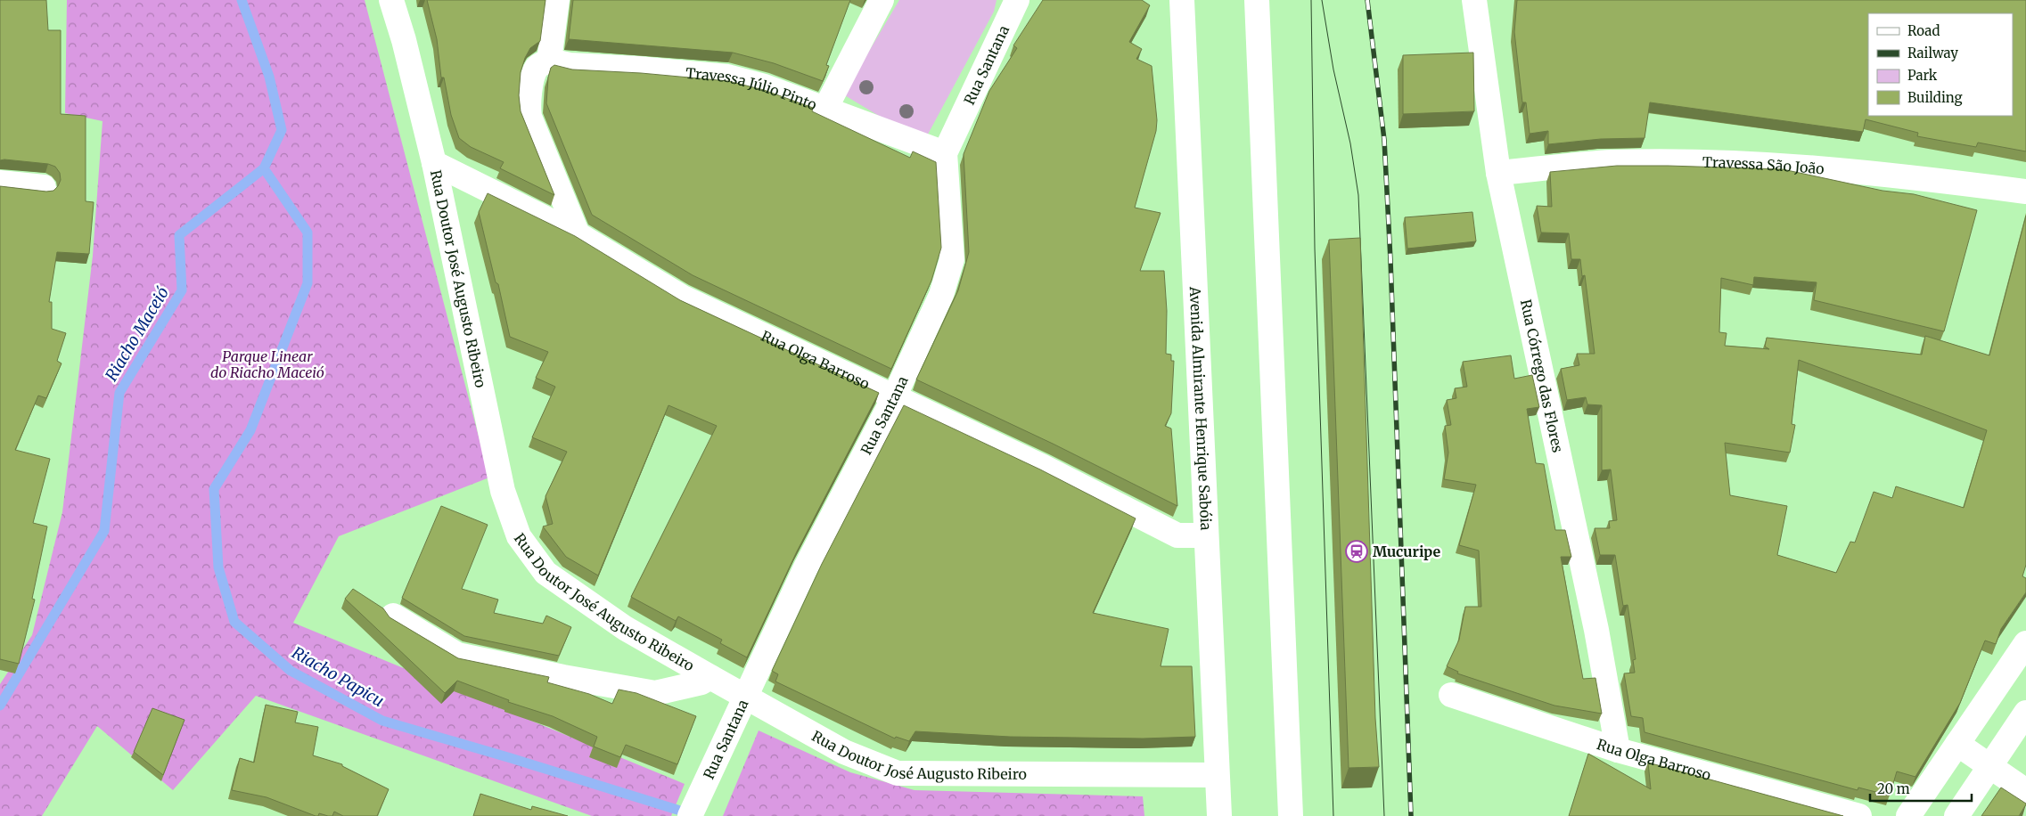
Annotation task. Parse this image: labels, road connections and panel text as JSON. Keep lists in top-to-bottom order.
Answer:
{
  "streets": {
    "main road": [
      "Rua Santana",
      "Travessa Júlio Pinto",
      "Travessa São João",
      "Rua Doutor José Augusto Ribeiro",
      "Rua Olga Barroso",
      "Rua Córrego das Flores",
      "Avenida Almirante Henrique Sabóia"
    ]
  },
  "crossings": [
    ["Rua Santana", "Travessa Júlio Pinto"],
    ["Rua Santana", "Rua Doutor José Augusto Ribeiro"],
    ["Rua Santana", "Rua Olga Barroso"],
    ["Travessa São João", "Rua Córrego das Flores"],
    ["Rua Doutor José Augusto Ribeiro", "Rua Olga Barroso"],
    ["Rua Doutor José Augusto Ribeiro", "Avenida Almirante Henrique Sabóia"],
    ["Rua Olga Barroso", "Rua Córrego das Flores"],
    ["Rua Olga Barroso", "Avenida Almirante Henrique Sabóia"]
  ],
  "water": ["Riacho Maceió", "Riacho Papicu"],
  "parks": ["Parque Linear do Riacho Maceió"],
  "places": {
    "station": ["Mucuripe"]
  },
  "legend": [
    "Road",
    "Railway",
    "Park",
    "Building"
  ],
  "scale_bar": "20 m"
}
